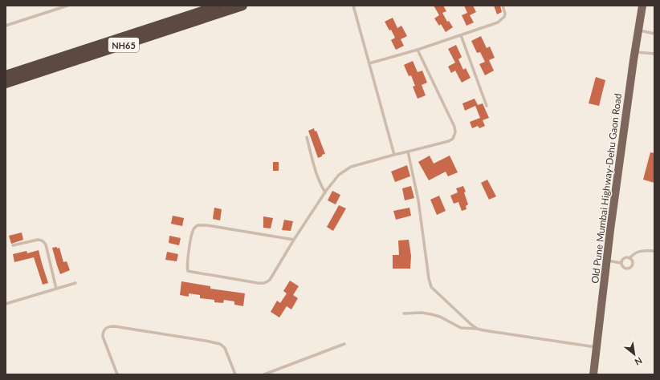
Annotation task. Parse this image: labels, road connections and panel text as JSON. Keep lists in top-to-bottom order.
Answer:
{
  "streets": {
    "highway": ["NH65"],
    "main road": ["Old Pune Mumbai Highway-Dehu Gaon Road"]
  },
  "north": "bottom right"
}
